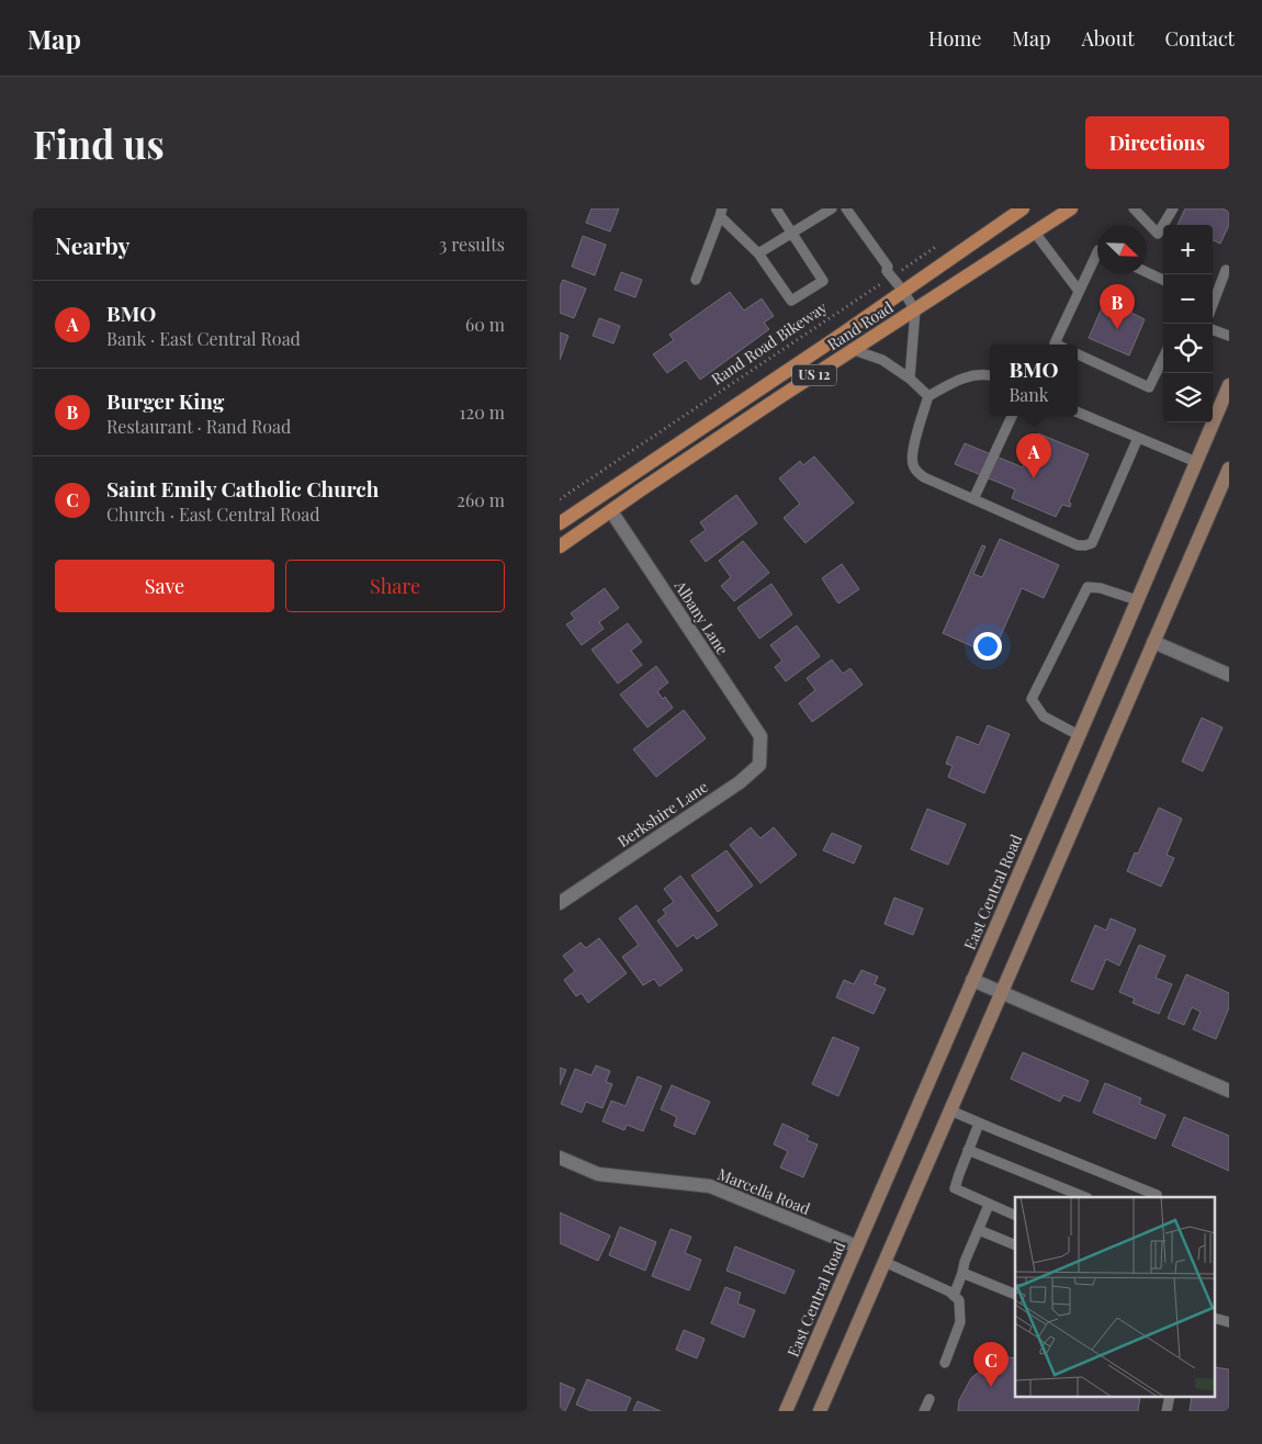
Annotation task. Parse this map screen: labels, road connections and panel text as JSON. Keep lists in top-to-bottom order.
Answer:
{
  "streets": {
    "main road": ["Rand Road", "US 12", "East Central Road"],
    "street": ["Albany Lane", "Berkshire Lane", "Marcella Road"],
    "path": ["Rand Road Bikeway"]
  },
  "crossings": [
    ["Albany Lane", "Berkshire Lane"],
    ["East Central Road", "Marcella Road"]
  ],
  "north": "bottom right",
  "page": {
    "header": "Map",
    "nav": [
      "Home",
      "Map",
      "About",
      "Contact"
    ],
    "buttons": [
      "Directions",
      ["Save", "Share"]
    ],
    "title": "Find us",
    "heading": ["Nearby", "3 results"],
    "map_buttons": ["+", "−"],
    "list": [
      {
        "mark": "A",
        "name": "BMO",
        "note": "Bank · East Central Road",
        "value": "60 m"
      },
      {
        "mark": "B",
        "name": "Burger King",
        "note": "Restaurant · Rand Road",
        "value": "120 m"
      },
      {
        "mark": "C",
        "name": "Saint Emily Catholic Church",
        "note": "Church · East Central Road",
        "value": "260 m"
      }
    ],
    "pins": ["B", "A", "C"],
    "popup": ["BMO", "Bank"]
  }
}
